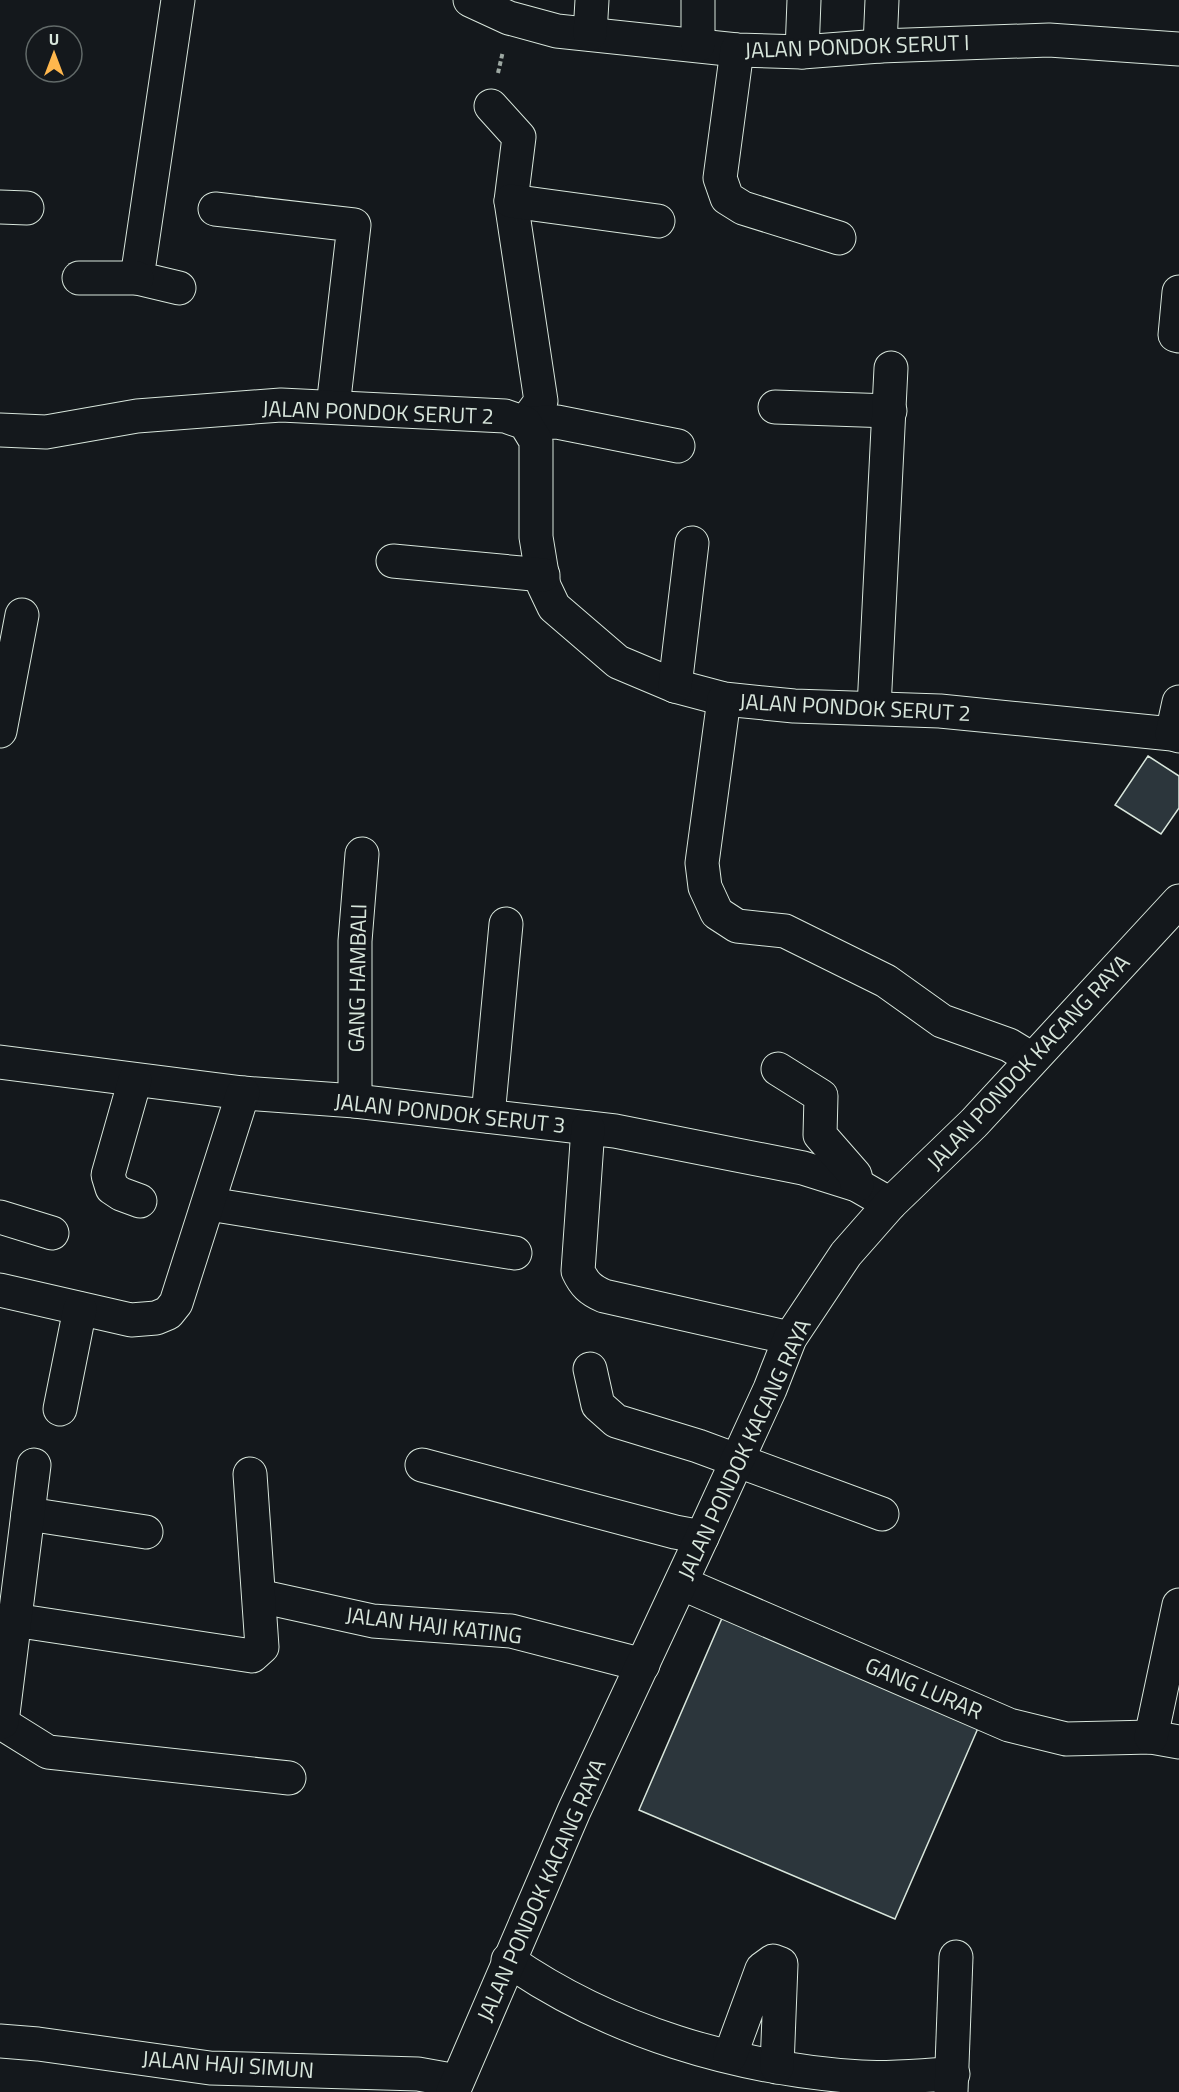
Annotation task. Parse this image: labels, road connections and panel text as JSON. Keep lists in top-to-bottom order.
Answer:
{
  "streets": {
    "street": [
      "JALAN PONDOK SERUT I",
      "JALAN PONDOK SERUT 2",
      "GANG HAMBALI",
      "JALAN PONDOK KACANG RAYA",
      "JALAN PONDOK SERUT 3",
      "JALAN HAJI KATING",
      "GANG LURAR",
      "JALAN HAJI SIMUN"
    ]
  },
  "crossings": [
    ["GANG HAMBALI", "JALAN PONDOK SERUT 3"],
    ["JALAN PONDOK KACANG RAYA", "JALAN PONDOK SERUT 3"],
    ["JALAN PONDOK KACANG RAYA", "JALAN HAJI KATING"],
    ["JALAN PONDOK KACANG RAYA", "GANG LURAR"],
    ["JALAN PONDOK KACANG RAYA", "JALAN HAJI SIMUN"]
  ],
  "north": "top"
}
